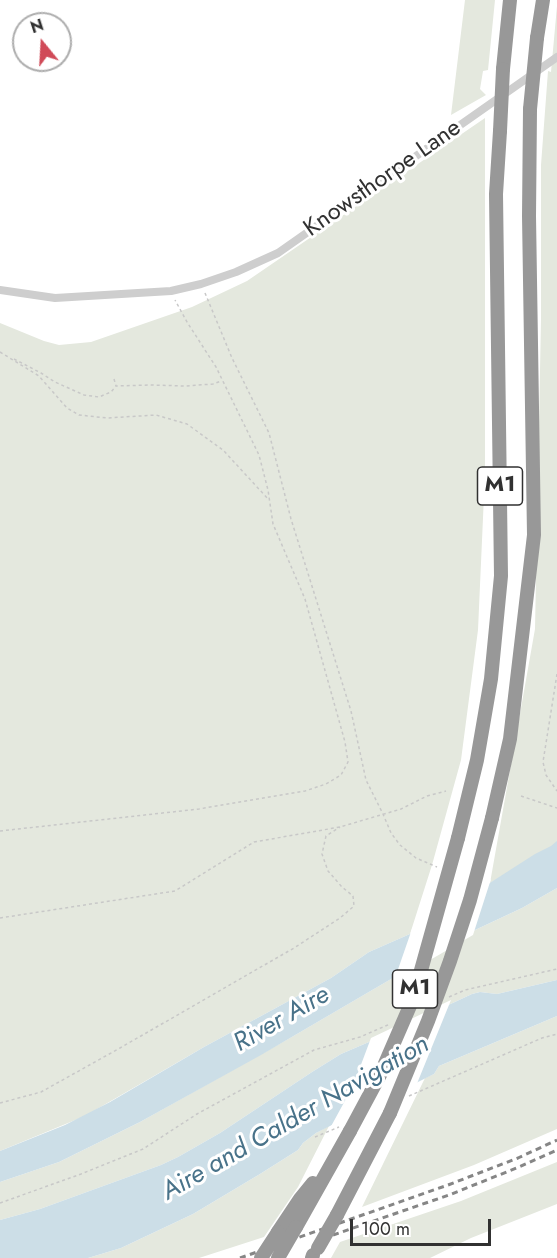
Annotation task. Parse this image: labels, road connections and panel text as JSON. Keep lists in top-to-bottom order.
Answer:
{
  "streets": {
    "highway": ["M1"],
    "street": ["Knowsthorpe Lane"]
  },
  "water": ["River Aire", "Aire and Calder Navigation"],
  "scale_bar": "100 m",
  "north": "top"
}
